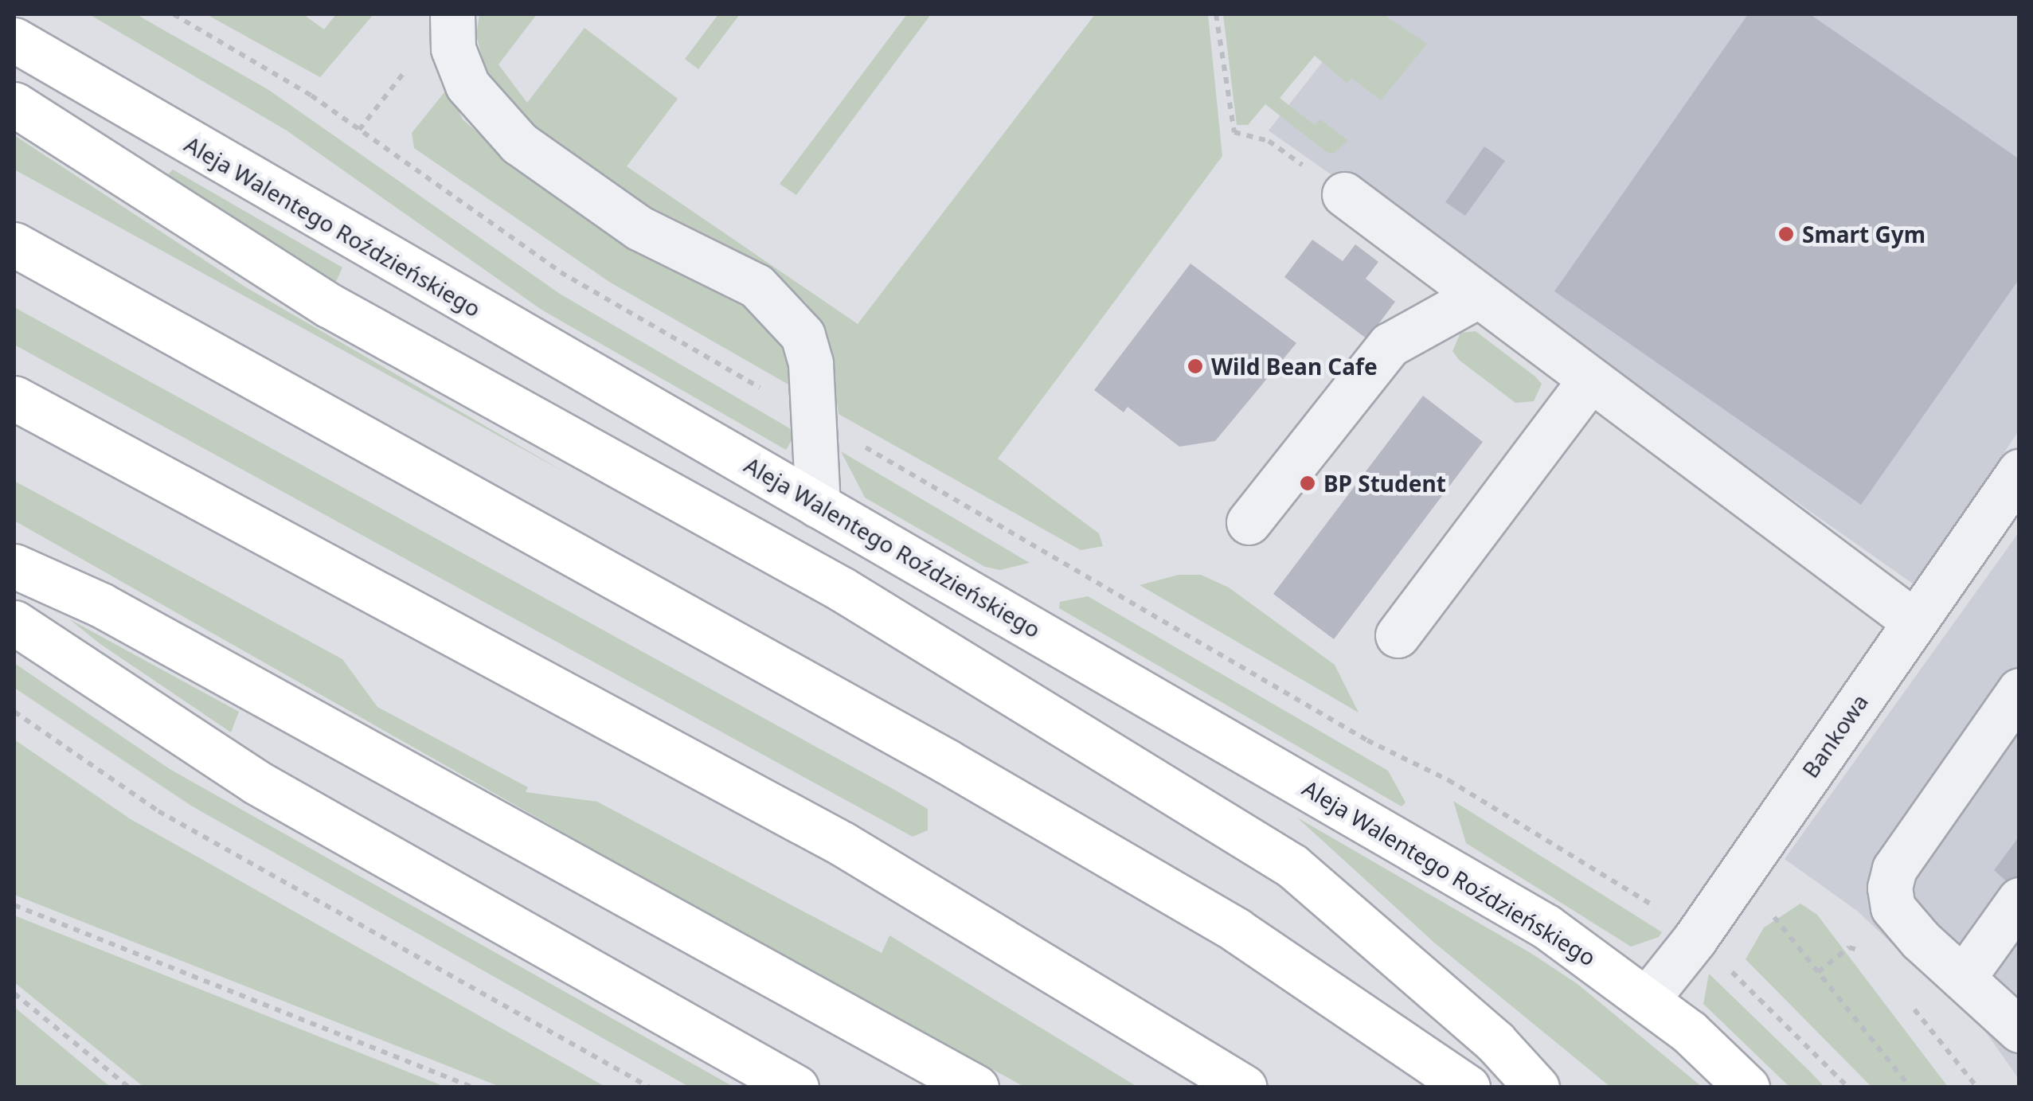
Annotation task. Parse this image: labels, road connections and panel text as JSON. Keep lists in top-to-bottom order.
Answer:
{
  "streets": {
    "main road": ["Aleja Walentego Roździeńskiego"],
    "lane": ["Bankowa"]
  },
  "crossings": [
    ["Aleja Walentego Roździeńskiego", "Bankowa"]
  ],
  "places": ["Smart Gym", "Wild Bean Cafe", "BP Student"]
}
